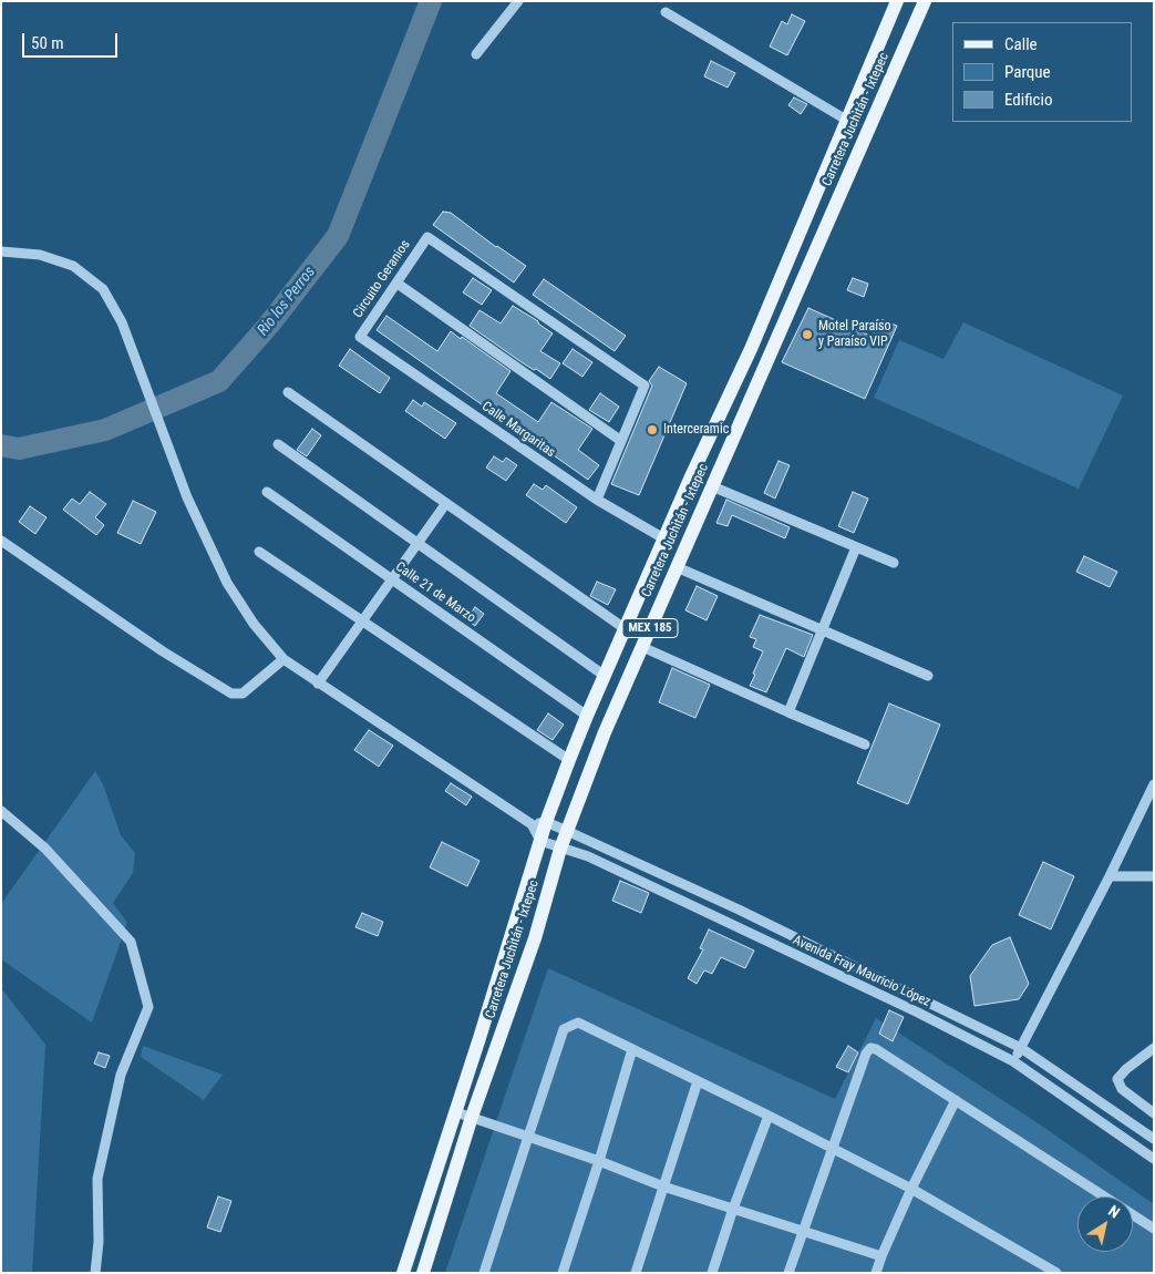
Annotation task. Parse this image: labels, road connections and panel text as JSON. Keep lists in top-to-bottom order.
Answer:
{
  "streets": {
    "main road": ["Carretera Juchitán - Ixtepec", "MEX 185"],
    "street": [
      "Circuito Geranios",
      "Calle Margaritas",
      "Calle 21 de Marzo",
      "Avenida Fray Mauricio López"
    ]
  },
  "crossings": [
    ["Carretera Juchitán - Ixtepec", "Calle Margaritas"],
    ["Carretera Juchitán - Ixtepec", "Calle 21 de Marzo"],
    ["Carretera Juchitán - Ixtepec", "Avenida Fray Mauricio López"],
    ["Circuito Geranios", "Calle Margaritas"]
  ],
  "water": ["Rio los Perros"],
  "places": ["Motel Paraíso y Paraíso VIP", "Interceramic"],
  "legend": ["Calle", "Parque", "Edificio"],
  "scale_bar": "50 m",
  "north": "top right"
}
